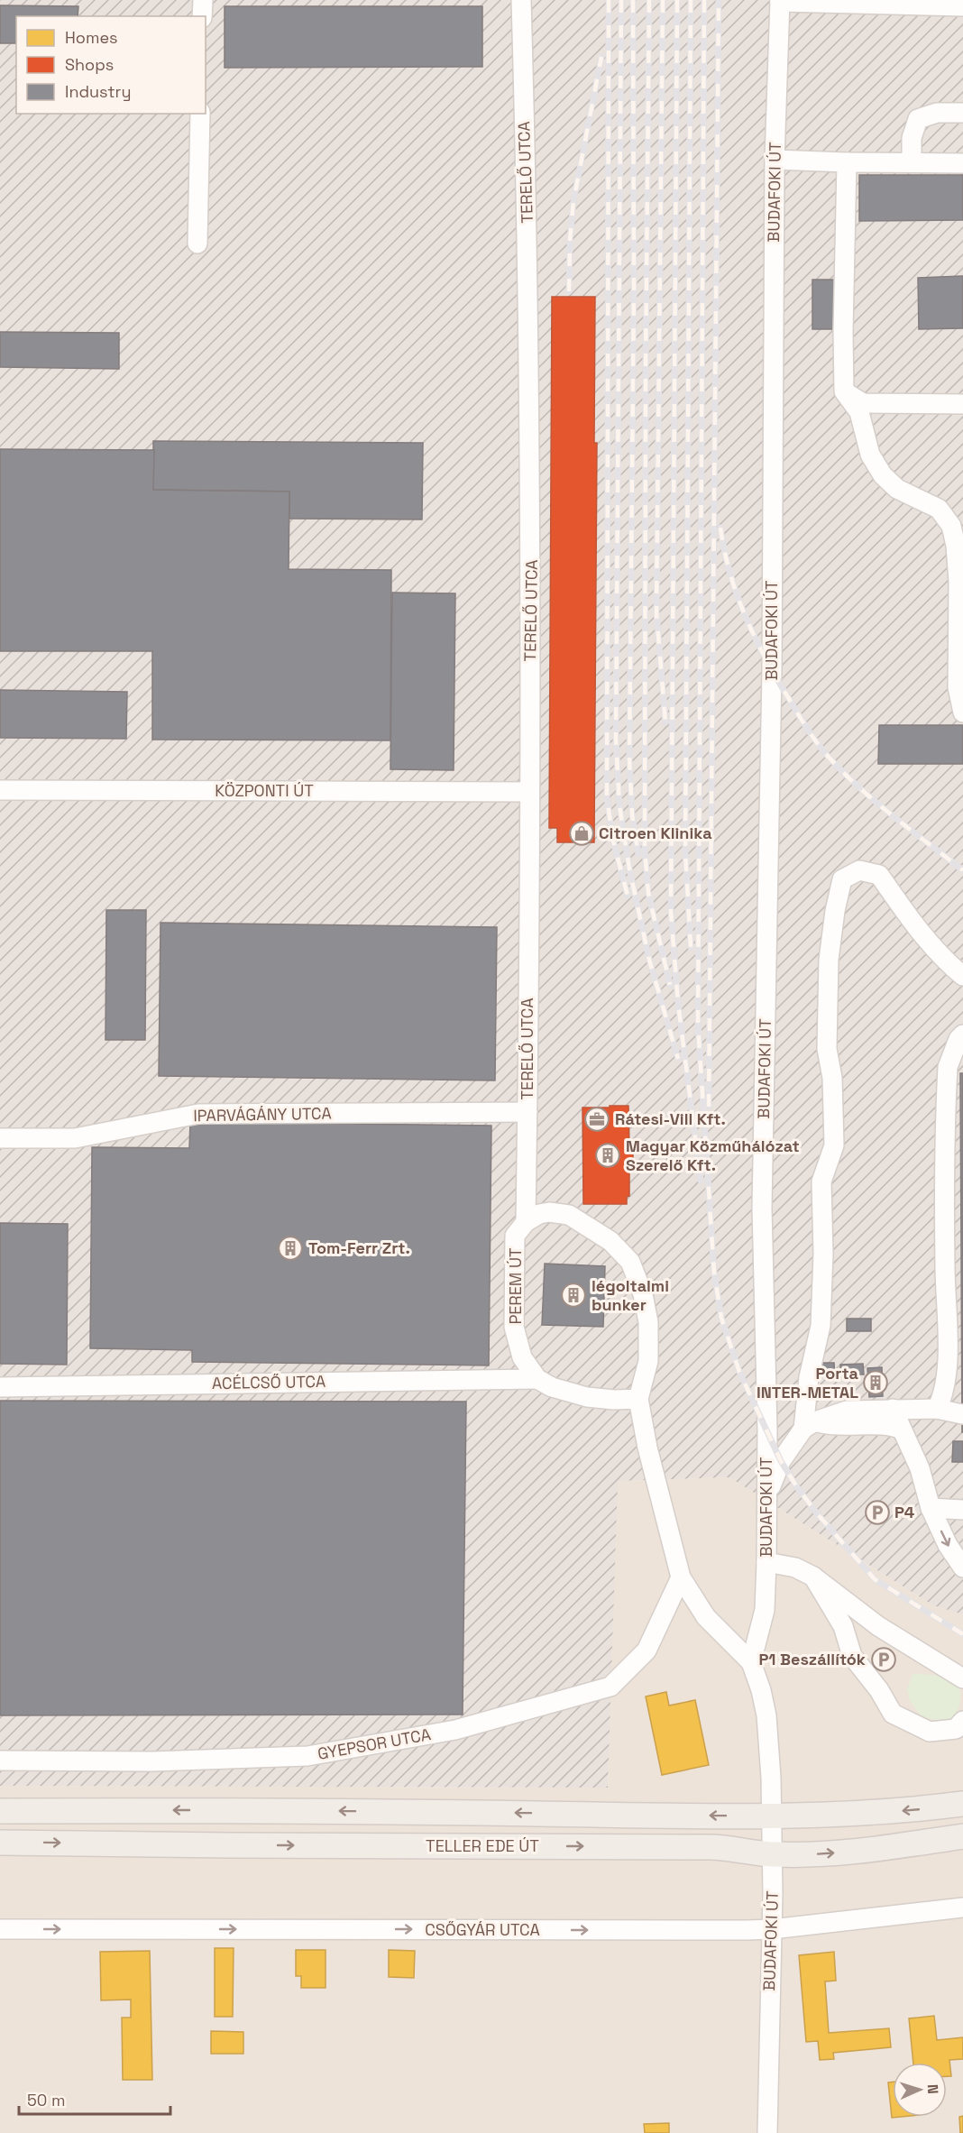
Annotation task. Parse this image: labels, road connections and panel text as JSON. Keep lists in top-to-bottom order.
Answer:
{
  "streets": {
    "main road": ["TELLER EDE ÚT"],
    "street": [
      "TERELŐ UTCA",
      "BUDAFOKI ÚT",
      "KÖZPONTI ÚT",
      "IPARVÁGÁNY UTCA",
      "PEREM ÚT",
      "ACÉLCSŐ UTCA",
      "GYEPSOR UTCA",
      "CSŐGYÁR UTCA"
    ]
  },
  "crossings": [
    ["TERELŐ UTCA", "KÖZPONTI ÚT"],
    ["TERELŐ UTCA", "IPARVÁGÁNY UTCA"],
    ["TERELŐ UTCA", "PEREM ÚT"],
    ["TERELŐ UTCA", "ACÉLCSŐ UTCA"],
    ["BUDAFOKI ÚT", "TELLER EDE ÚT"],
    ["BUDAFOKI ÚT", "CSŐGYÁR UTCA"],
    ["PEREM ÚT", "ACÉLCSŐ UTCA"]
  ],
  "one_way": ["CSŐGYÁR UTCA"],
  "places": {
    "shop": ["Citroen Klinika"],
    "office": ["Rátesi-Vill Kft."],
    "building": [
      "Magyar Közműhálózat Szerelő Kft.",
      "Tom-Ferr Zrt.",
      "légoltalmi bunker",
      "Porta INTER-METAL"
    ],
    "parking": ["P4", "P1 Beszállítók"]
  },
  "legend": ["Homes", "Shops", "Industry"],
  "scale_bar": "50 m",
  "north": "right"
}
